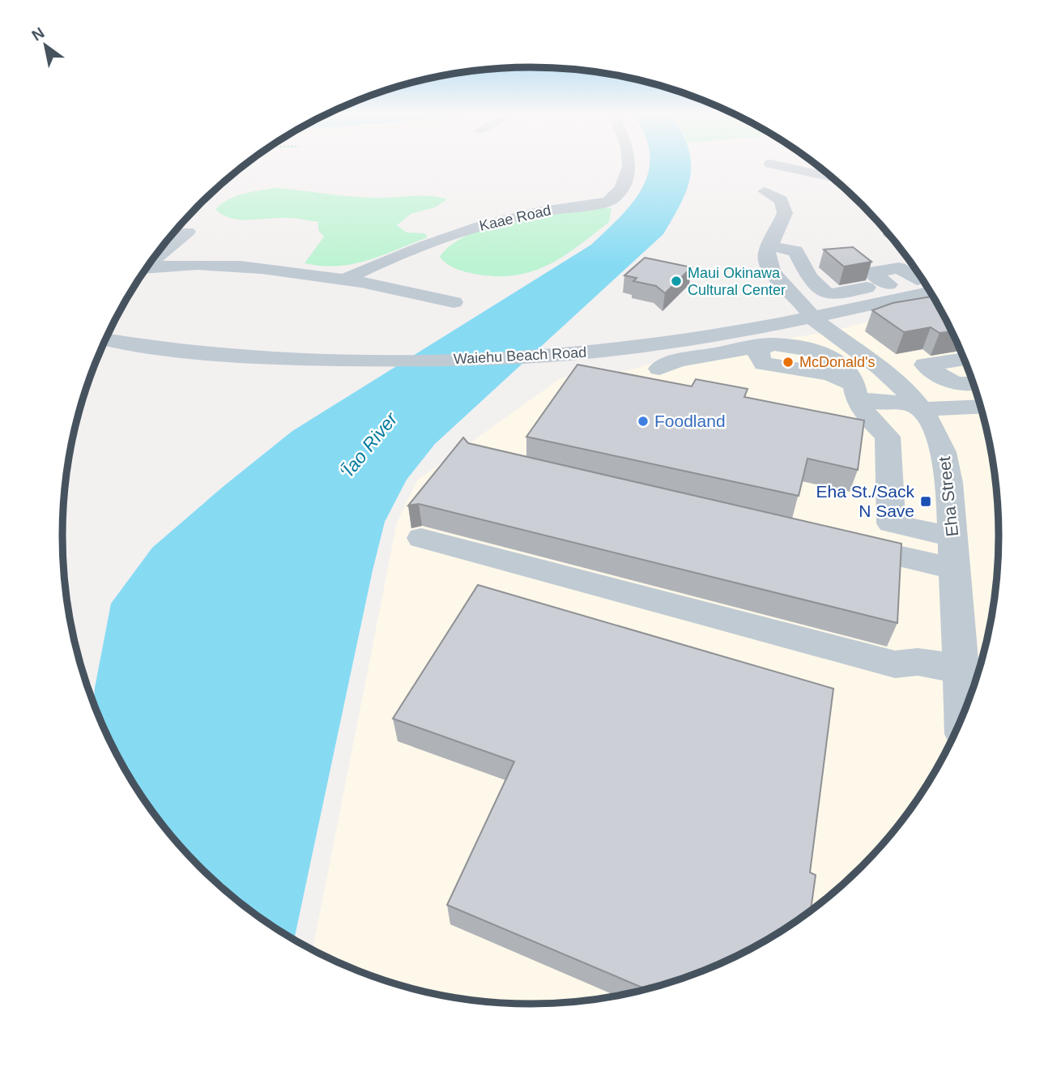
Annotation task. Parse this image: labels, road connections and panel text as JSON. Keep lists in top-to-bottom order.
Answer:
{
  "streets": {
    "street": ["Kaae Road", "Waiehu Beach Road", "Eha Street"]
  },
  "crossings": [
    ["Waiehu Beach Road", "Eha Street"]
  ],
  "water": ["ʻĪao River"],
  "places": {
    "other": ["Maui Okinawa Cultural Center", "McDonald's", "Foodland"],
    "transit": ["Eha St./Sack N Save"]
  },
  "north": "top left"
}
